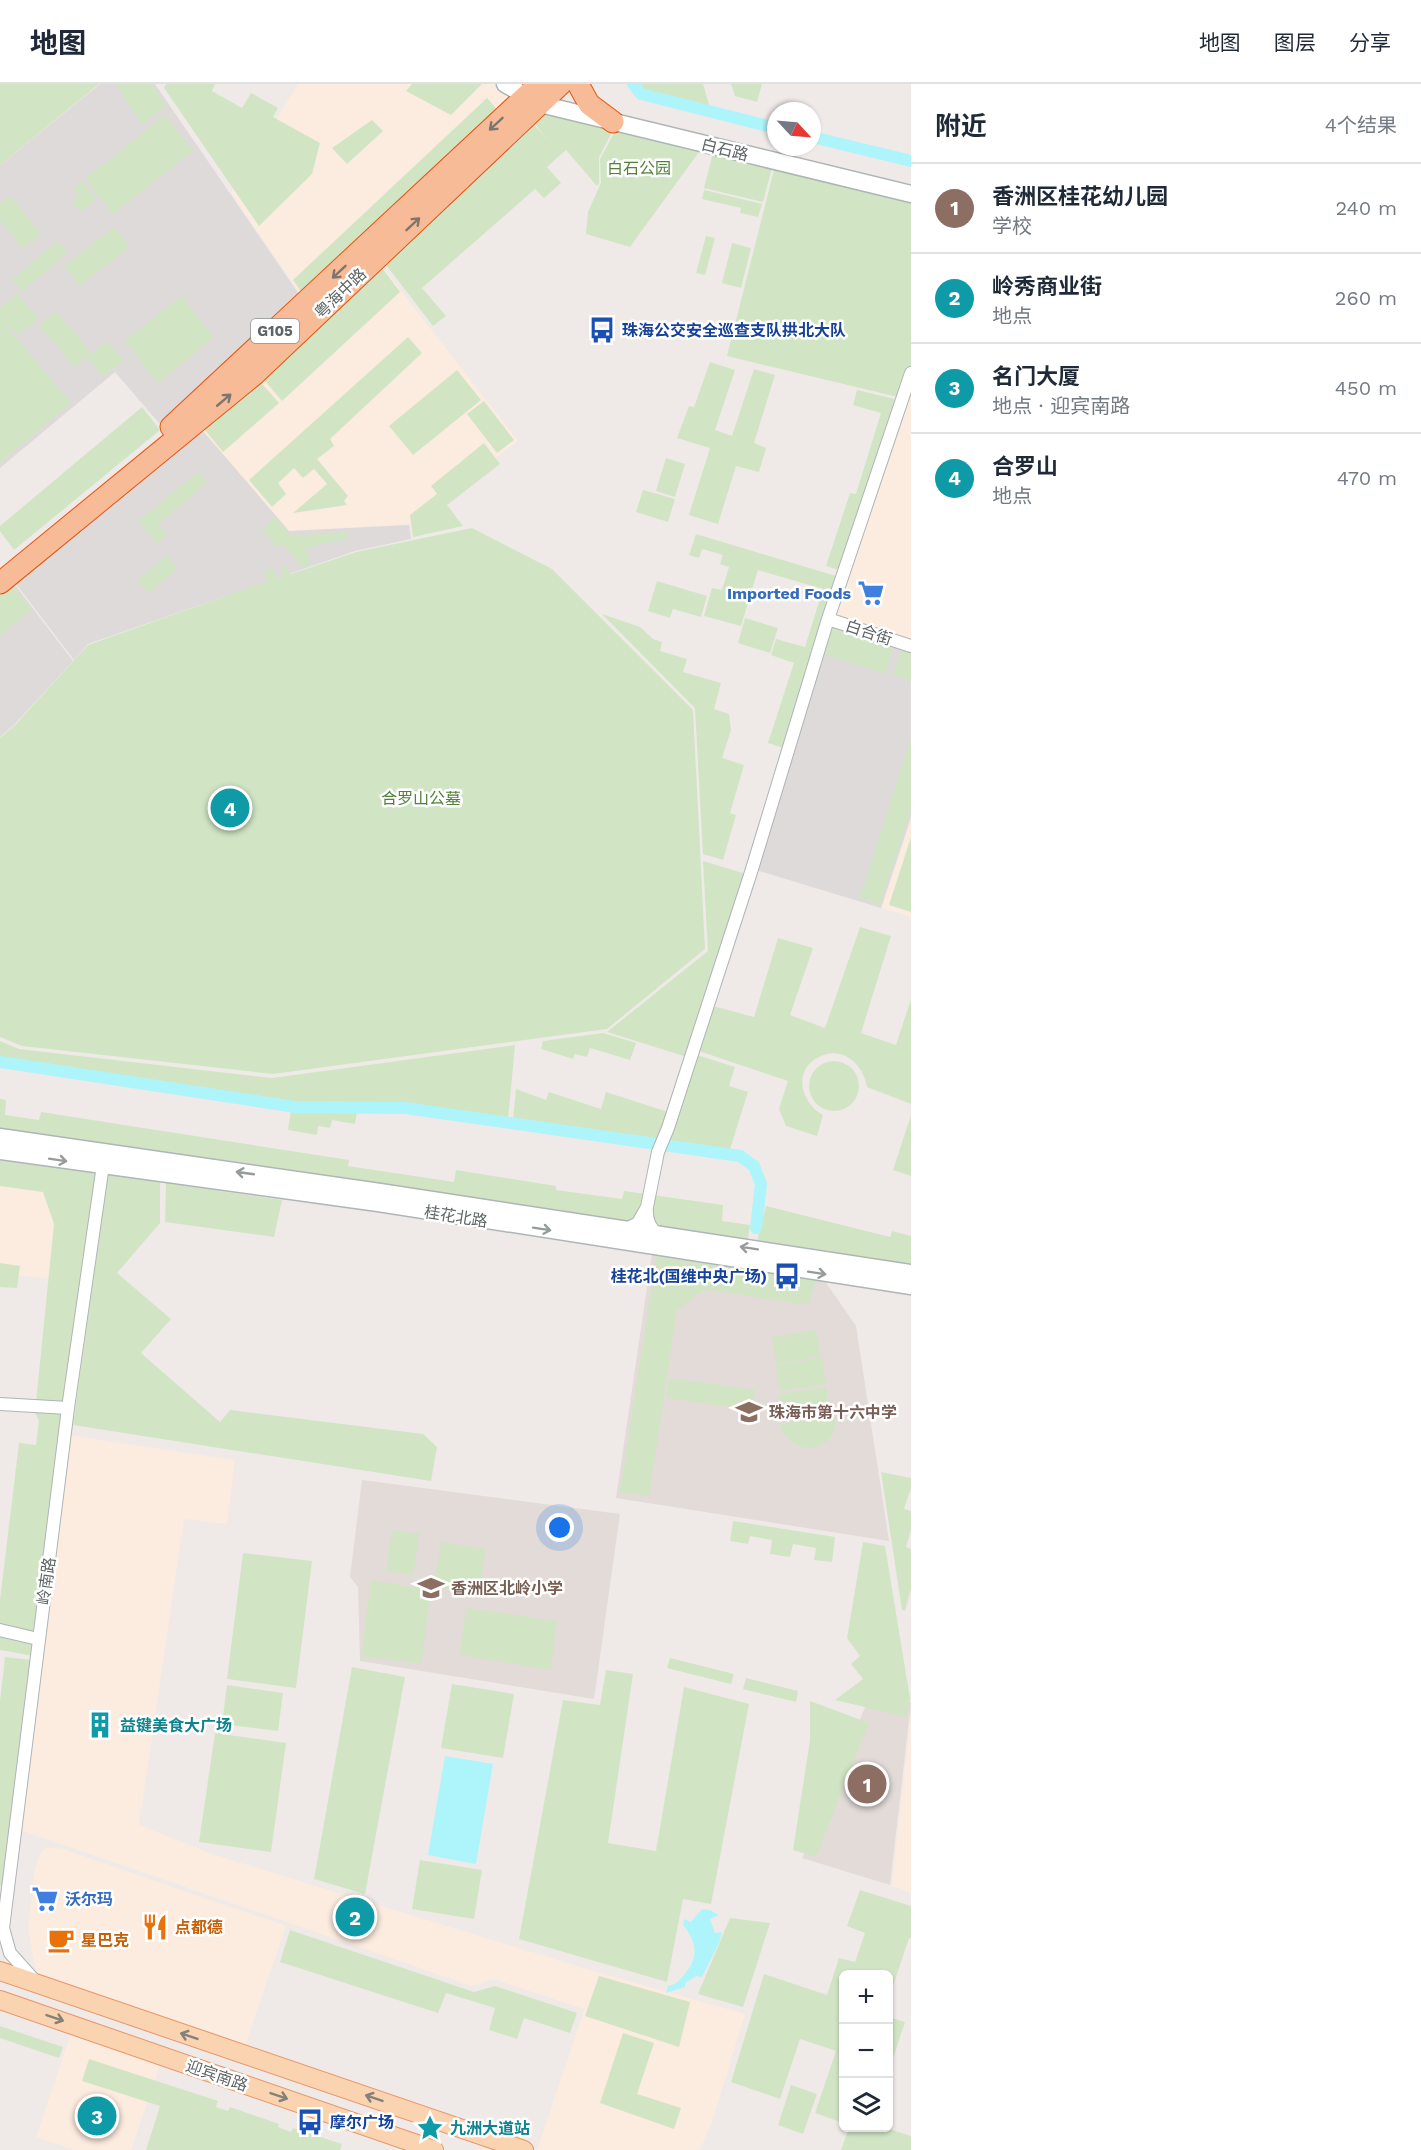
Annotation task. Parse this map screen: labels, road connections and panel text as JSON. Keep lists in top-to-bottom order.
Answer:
{
  "streets": {
    "highway": ["粤海中路", "G105"],
    "main road": ["白石路", "桂花北路", "迎宾南路"],
    "street": ["白合街", "岭南路"]
  },
  "crossings": [
    ["白石路", "粤海中路"],
    ["桂花北路", "岭南路"]
  ],
  "parks": ["白石公园", "合罗山公墓"],
  "places": {
    "bus stop": ["珠海公交安全巡查支队拱北大队", "桂花北(国维中央广场)", "摩尔广场"],
    "supermarket": ["Imported Foods", "沃尔玛"],
    "school or university": ["珠海市第十六中学", "香洲区北岭小学"],
    "building": ["益键美食大广场"],
    "restaurant": ["点都德"],
    "cafe": ["星巴克"],
    "place": ["九洲大道站"]
  },
  "north": "bottom right",
  "page": {
    "header": "地图",
    "nav": ["地图", "图层", "分享"],
    "heading": ["附近", "4个结果"],
    "list": [
      {
        "mark": "1",
        "name": "香洲区桂花幼儿园",
        "note": "学校",
        "value": "240 m"
      },
      {
        "mark": "2",
        "name": "岭秀商业街",
        "note": "地点",
        "value": "260 m"
      },
      {
        "mark": "3",
        "name": "名门大厦",
        "note": "地点 · 迎宾南路",
        "value": "450 m"
      },
      {
        "mark": "4",
        "name": "合罗山",
        "note": "地点",
        "value": "470 m"
      }
    ],
    "pins": [
      "4",
      "1",
      "2",
      "3"
    ],
    "map_buttons": ["+", "−"]
  }
}
